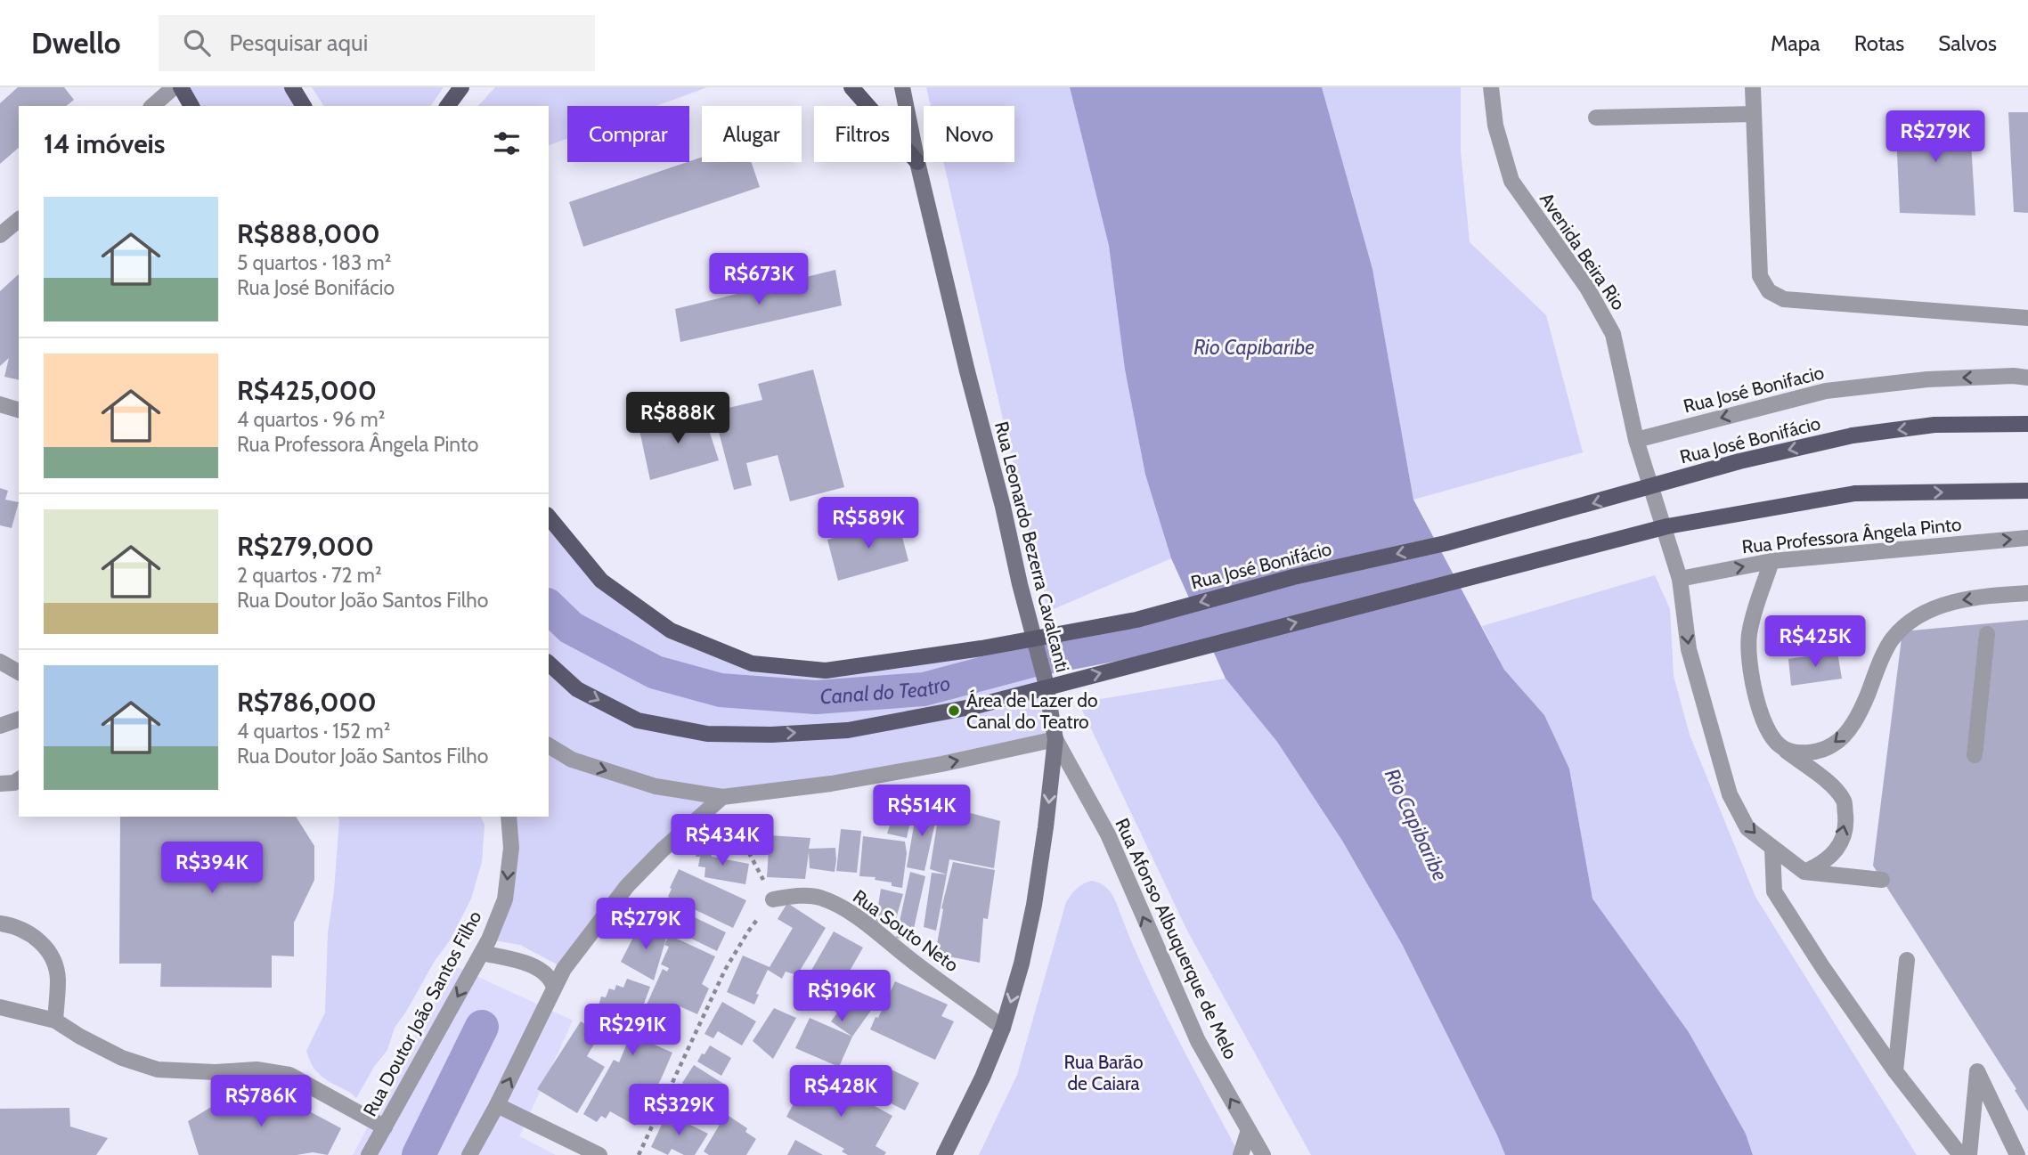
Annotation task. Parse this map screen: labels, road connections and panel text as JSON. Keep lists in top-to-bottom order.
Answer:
{
  "streets": {
    "main road": ["Rua José Bonifácio", "Rua Leonardo Bezerra Cavalcanti"],
    "street": [
      "Avenida Beira Rio",
      "Rua José Bonifacio",
      "Rua Professora Ângela Pinto",
      "Rua Souto Neto",
      "Rua Afonso Albuquerque de Melo",
      "Rua Doutor João Santos Filho"
    ]
  },
  "crossings": [
    ["Avenida Beira Rio", "Rua José Bonifacio"],
    ["Rua Leonardo Bezerra Cavalcanti", "Rua Souto Neto"],
    ["Rua Leonardo Bezerra Cavalcanti", "Rua Afonso Albuquerque de Melo"]
  ],
  "one_way": ["Rua José Bonifacio", "Rua Professora Ângela Pinto", "Rua Afonso Albuquerque de Melo"],
  "water": ["Rio Capibaribe", "Canal do Teatro"],
  "parks": ["Rua Barão de Caiara"],
  "places": ["Área de Lazer do Canal do Teatro"],
  "page": {
    "header": "Dwello",
    "search": "Pesquisar aqui",
    "nav": ["Mapa", "Rotas", "Salvos"],
    "chip": [
      "Comprar",
      "Alugar",
      "Filtros",
      "Novo"
    ],
    "heading": "14 imóveis",
    "price": [
      "R$279K",
      "R$673K",
      "R$888K",
      "R$589K",
      "R$425K",
      "R$514K",
      "R$434K",
      "R$394K",
      "R$279K",
      "R$196K",
      "R$291K",
      "R$428K",
      "R$786K",
      "R$329K"
    ],
    "list": [
      {
        "name": "R$888,000",
        "note": "5 quartos · 183 m² · Rua José Bonifácio"
      },
      {
        "name": "R$425,000",
        "note": "4 quartos · 96 m² · Rua Professora Ângela Pinto"
      },
      {
        "name": "R$279,000",
        "note": "2 quartos · 72 m² · Rua Doutor João Santos Filho"
      },
      {
        "name": "R$786,000",
        "note": "4 quartos · 152 m² · Rua Doutor João Santos Filho"
      }
    ]
  }
}
